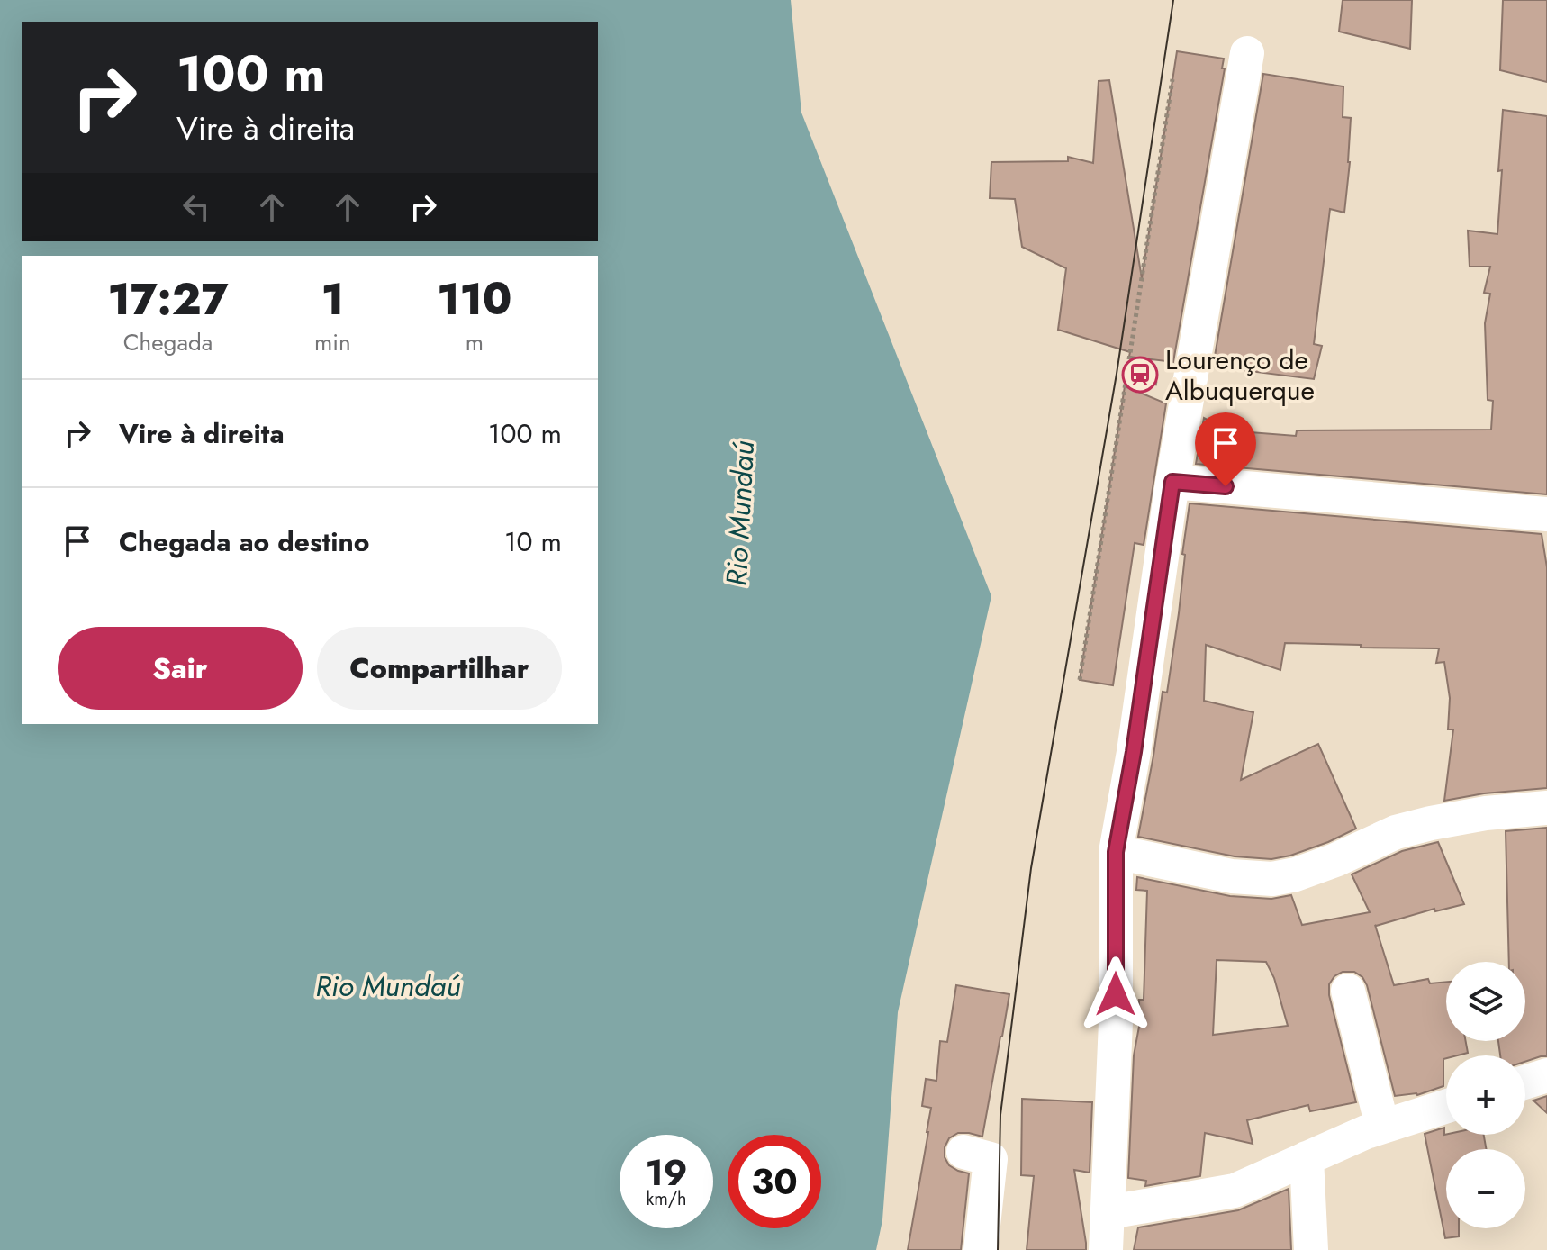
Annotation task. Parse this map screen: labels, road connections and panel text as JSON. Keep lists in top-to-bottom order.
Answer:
{
  "water": ["Rio Mundaú"],
  "places": {
    "station": ["Lourenço de Albuquerque"]
  },
  "page": {
    "turn": ["100 m", "Vire à direita"],
    "eta": [
      "17:27",
      "Chegada",
      "1",
      "min",
      "110",
      "m"
    ],
    "list": [
      {
        "name": "Vire à direita",
        "value": "100 m"
      },
      {
        "name": "Chegada ao destino",
        "value": "10 m"
      }
    ],
    "buttons": ["Sair", "Compartilhar"],
    "map_buttons": ["+", "−"],
    "speed": "19 km/h",
    "limit": "30"
  }
}
